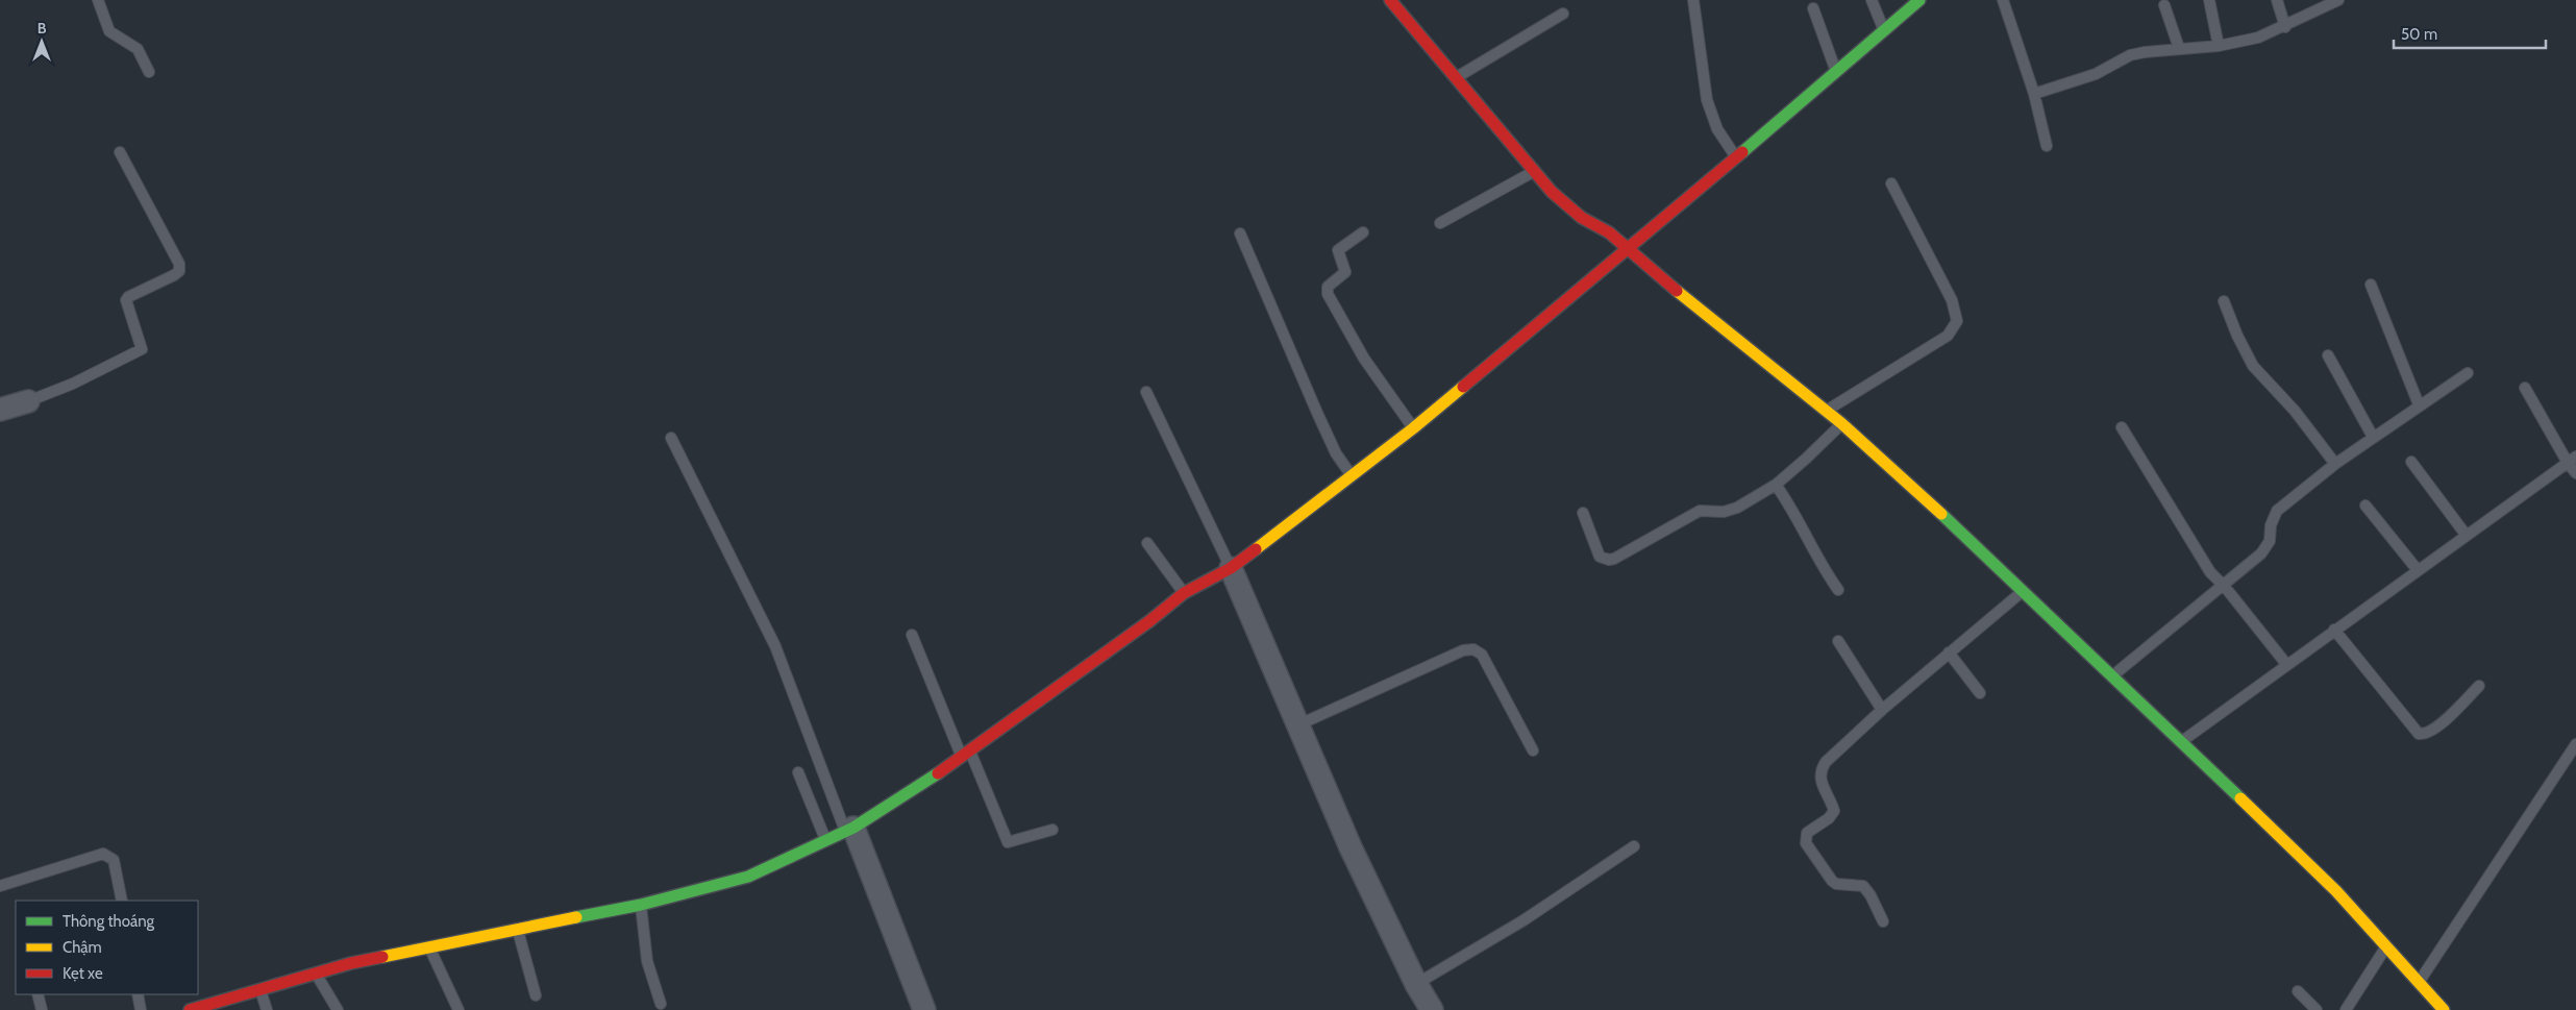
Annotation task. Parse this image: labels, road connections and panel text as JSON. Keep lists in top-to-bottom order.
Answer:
{
  "legend": ["Thông thoáng", "Chậm", "Kẹt xe"],
  "scale_bar": "50 m",
  "north": "top"
}
